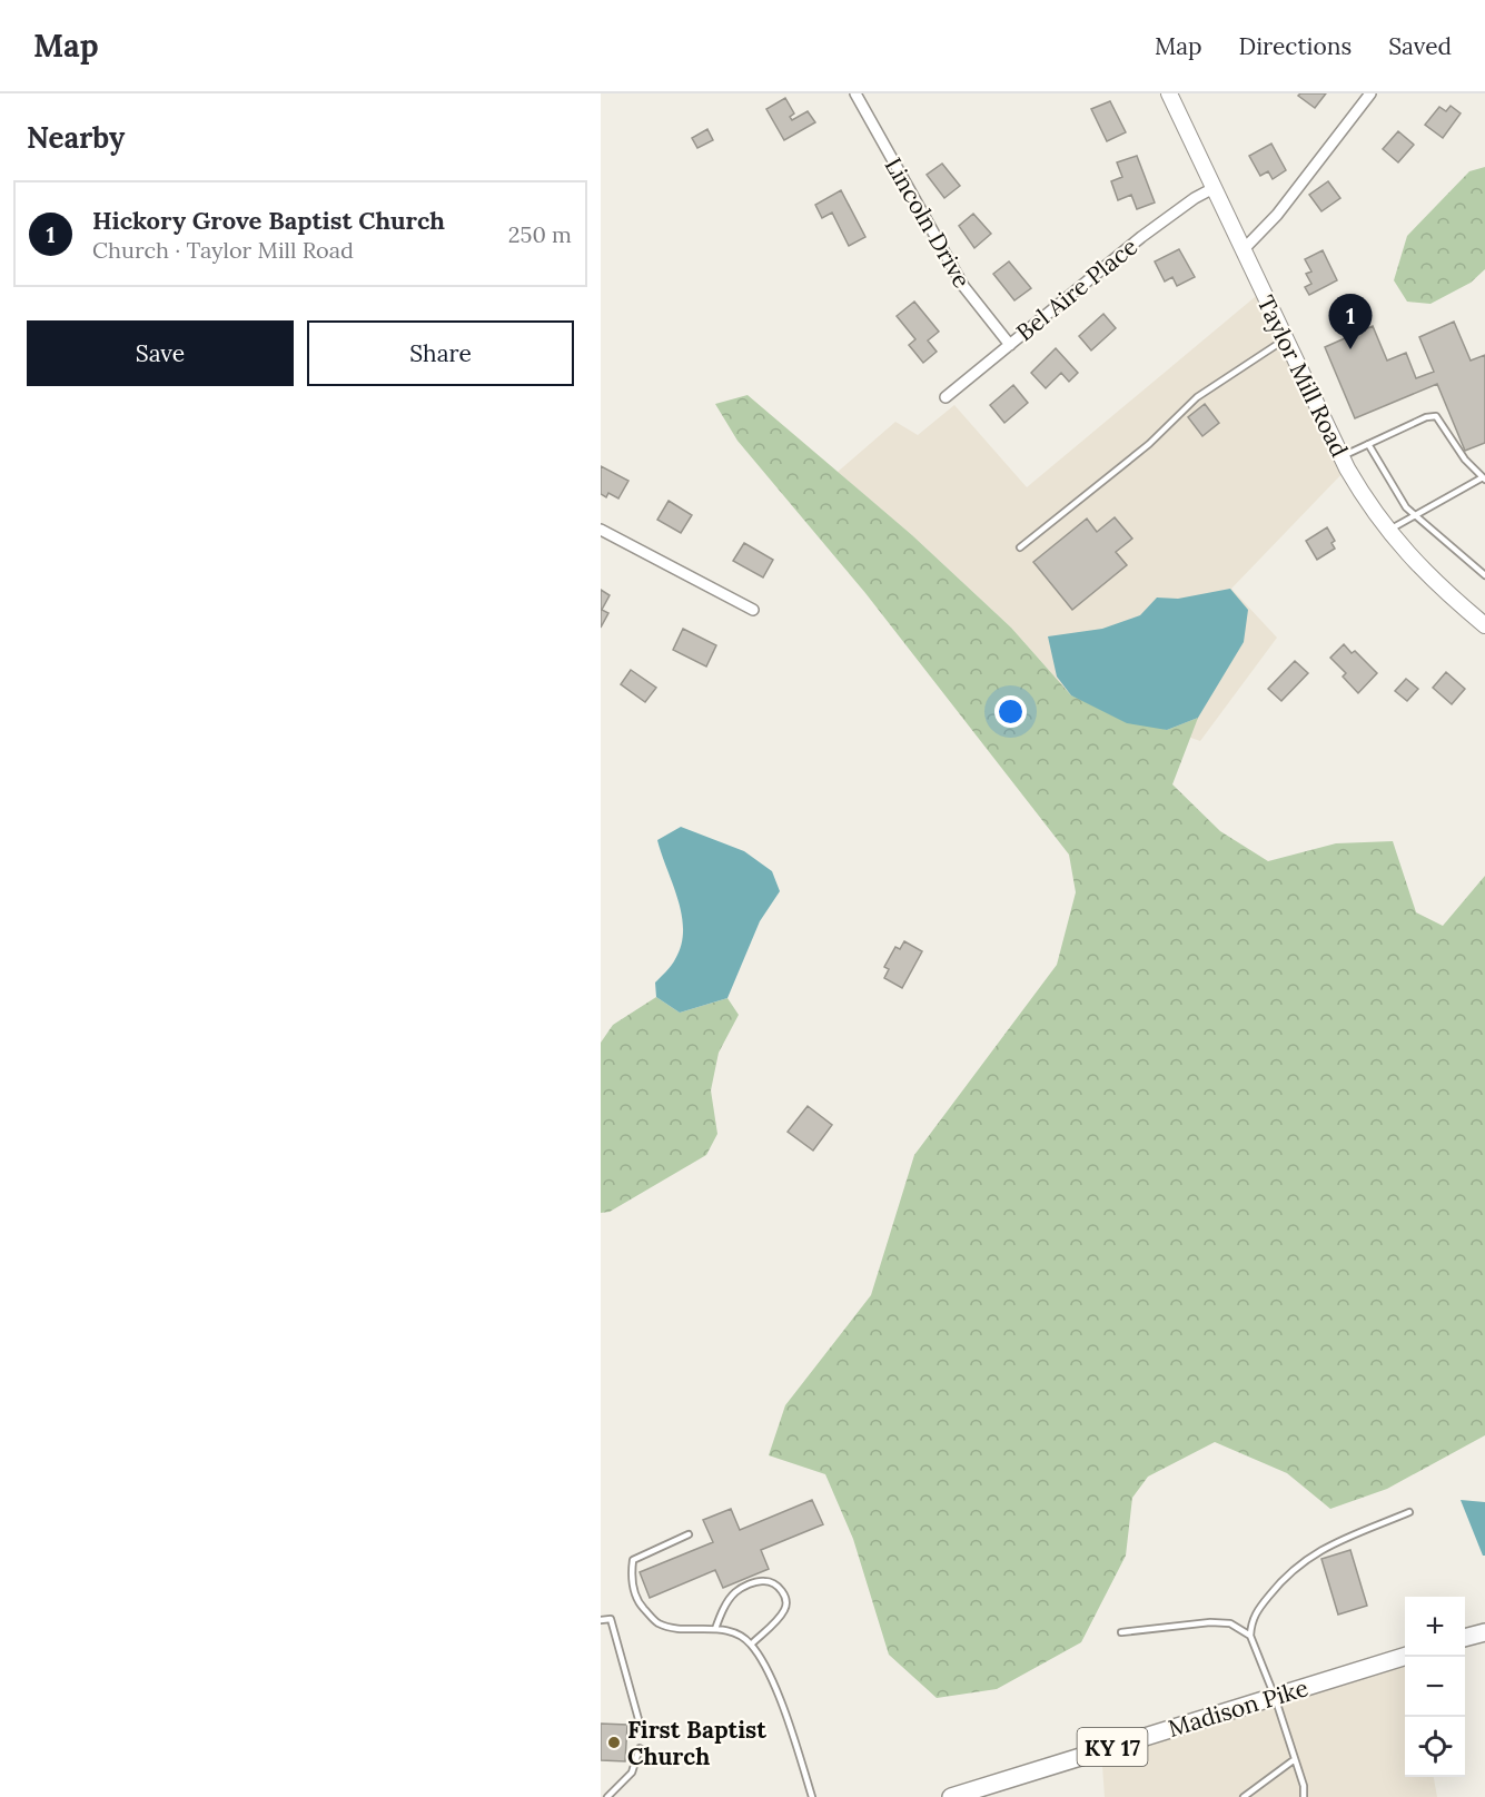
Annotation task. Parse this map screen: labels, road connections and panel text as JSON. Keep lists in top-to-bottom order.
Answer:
{
  "streets": {
    "main road": ["Taylor Mill Road", "Madison Pike", "KY 17"],
    "street": ["Lincoln Drive", "Bel Aire Place"]
  },
  "crossings": [
    ["Lincoln Drive", "Bel Aire Place"],
    ["Bel Aire Place", "Taylor Mill Road"]
  ],
  "places": ["First Baptist Church"],
  "page": {
    "header": "Map",
    "nav": ["Map", "Directions", "Saved"],
    "heading": "Nearby",
    "list": [
      {
        "mark": "1",
        "name": "Hickory Grove Baptist Church",
        "note": "Church · Taylor Mill Road",
        "value": "250 m"
      }
    ],
    "pins": "1",
    "buttons": ["Save", "Share"],
    "map_buttons": ["+", "−"]
  }
}
